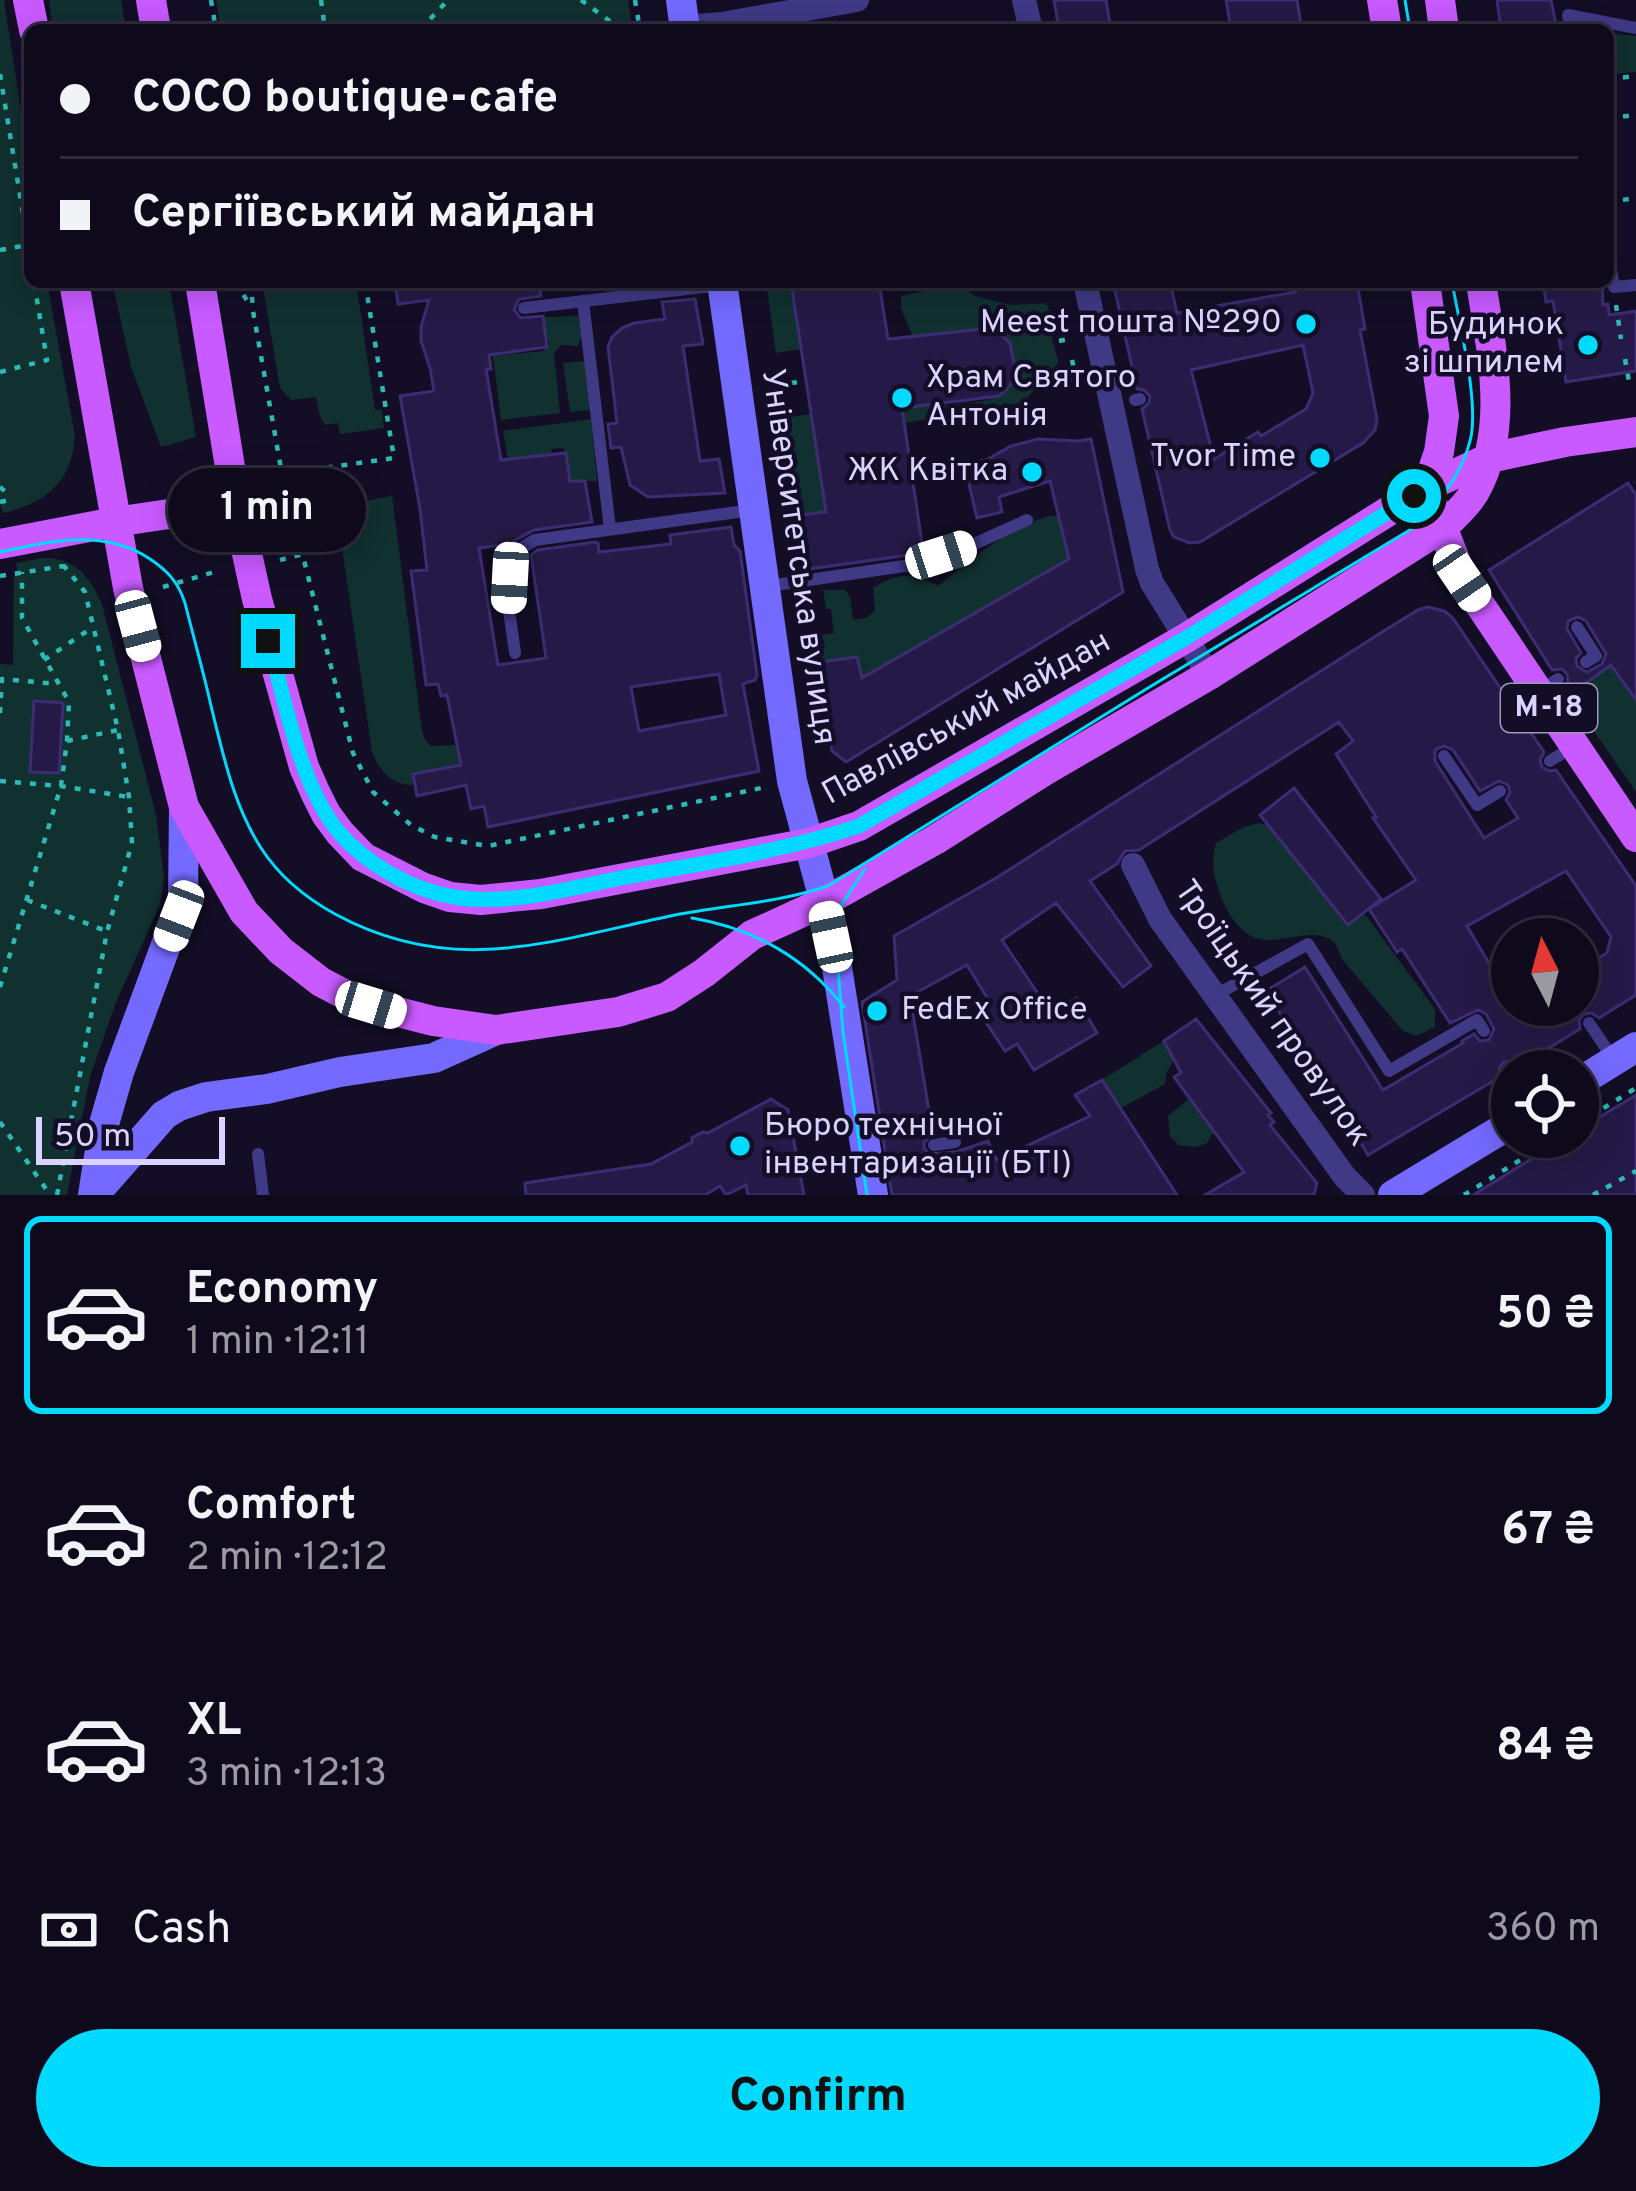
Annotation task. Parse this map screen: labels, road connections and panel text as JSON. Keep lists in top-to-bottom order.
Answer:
{
  "streets": {
    "main road": ["М-18", "Павлівський майдан"],
    "street": ["Університетська вулиця", "Троїцький провулок"]
  },
  "crossings": [
    ["Університетська вулиця", "Павлівський майдан"]
  ],
  "places": [
    "Meest пошта №290",
    "Будинок зі шпилем",
    "Храм Святого Антонія",
    "Tvor Time",
    "ЖК Квітка",
    "FedEx Office",
    "Бюро технічної інвентаризації (БТІ)"
  ],
  "scale_bar": "50 m",
  "north": "top",
  "page": {
    "banner": ["COCO boutique-cafe", "Сергіївський майдан"],
    "bubble": "1 min",
    "scale": "50 m",
    "list": [
      {
        "name": "Economy",
        "note": "1 min · 12:11",
        "value": "50 ₴"
      },
      {
        "name": "Comfort",
        "note": "2 min · 12:12",
        "value": "67 ₴"
      },
      {
        "name": "XL",
        "note": "3 min · 12:13",
        "value": "84 ₴"
      }
    ],
    "pay": ["Cash", "360 m"],
    "buttons": "Confirm"
  }
}
